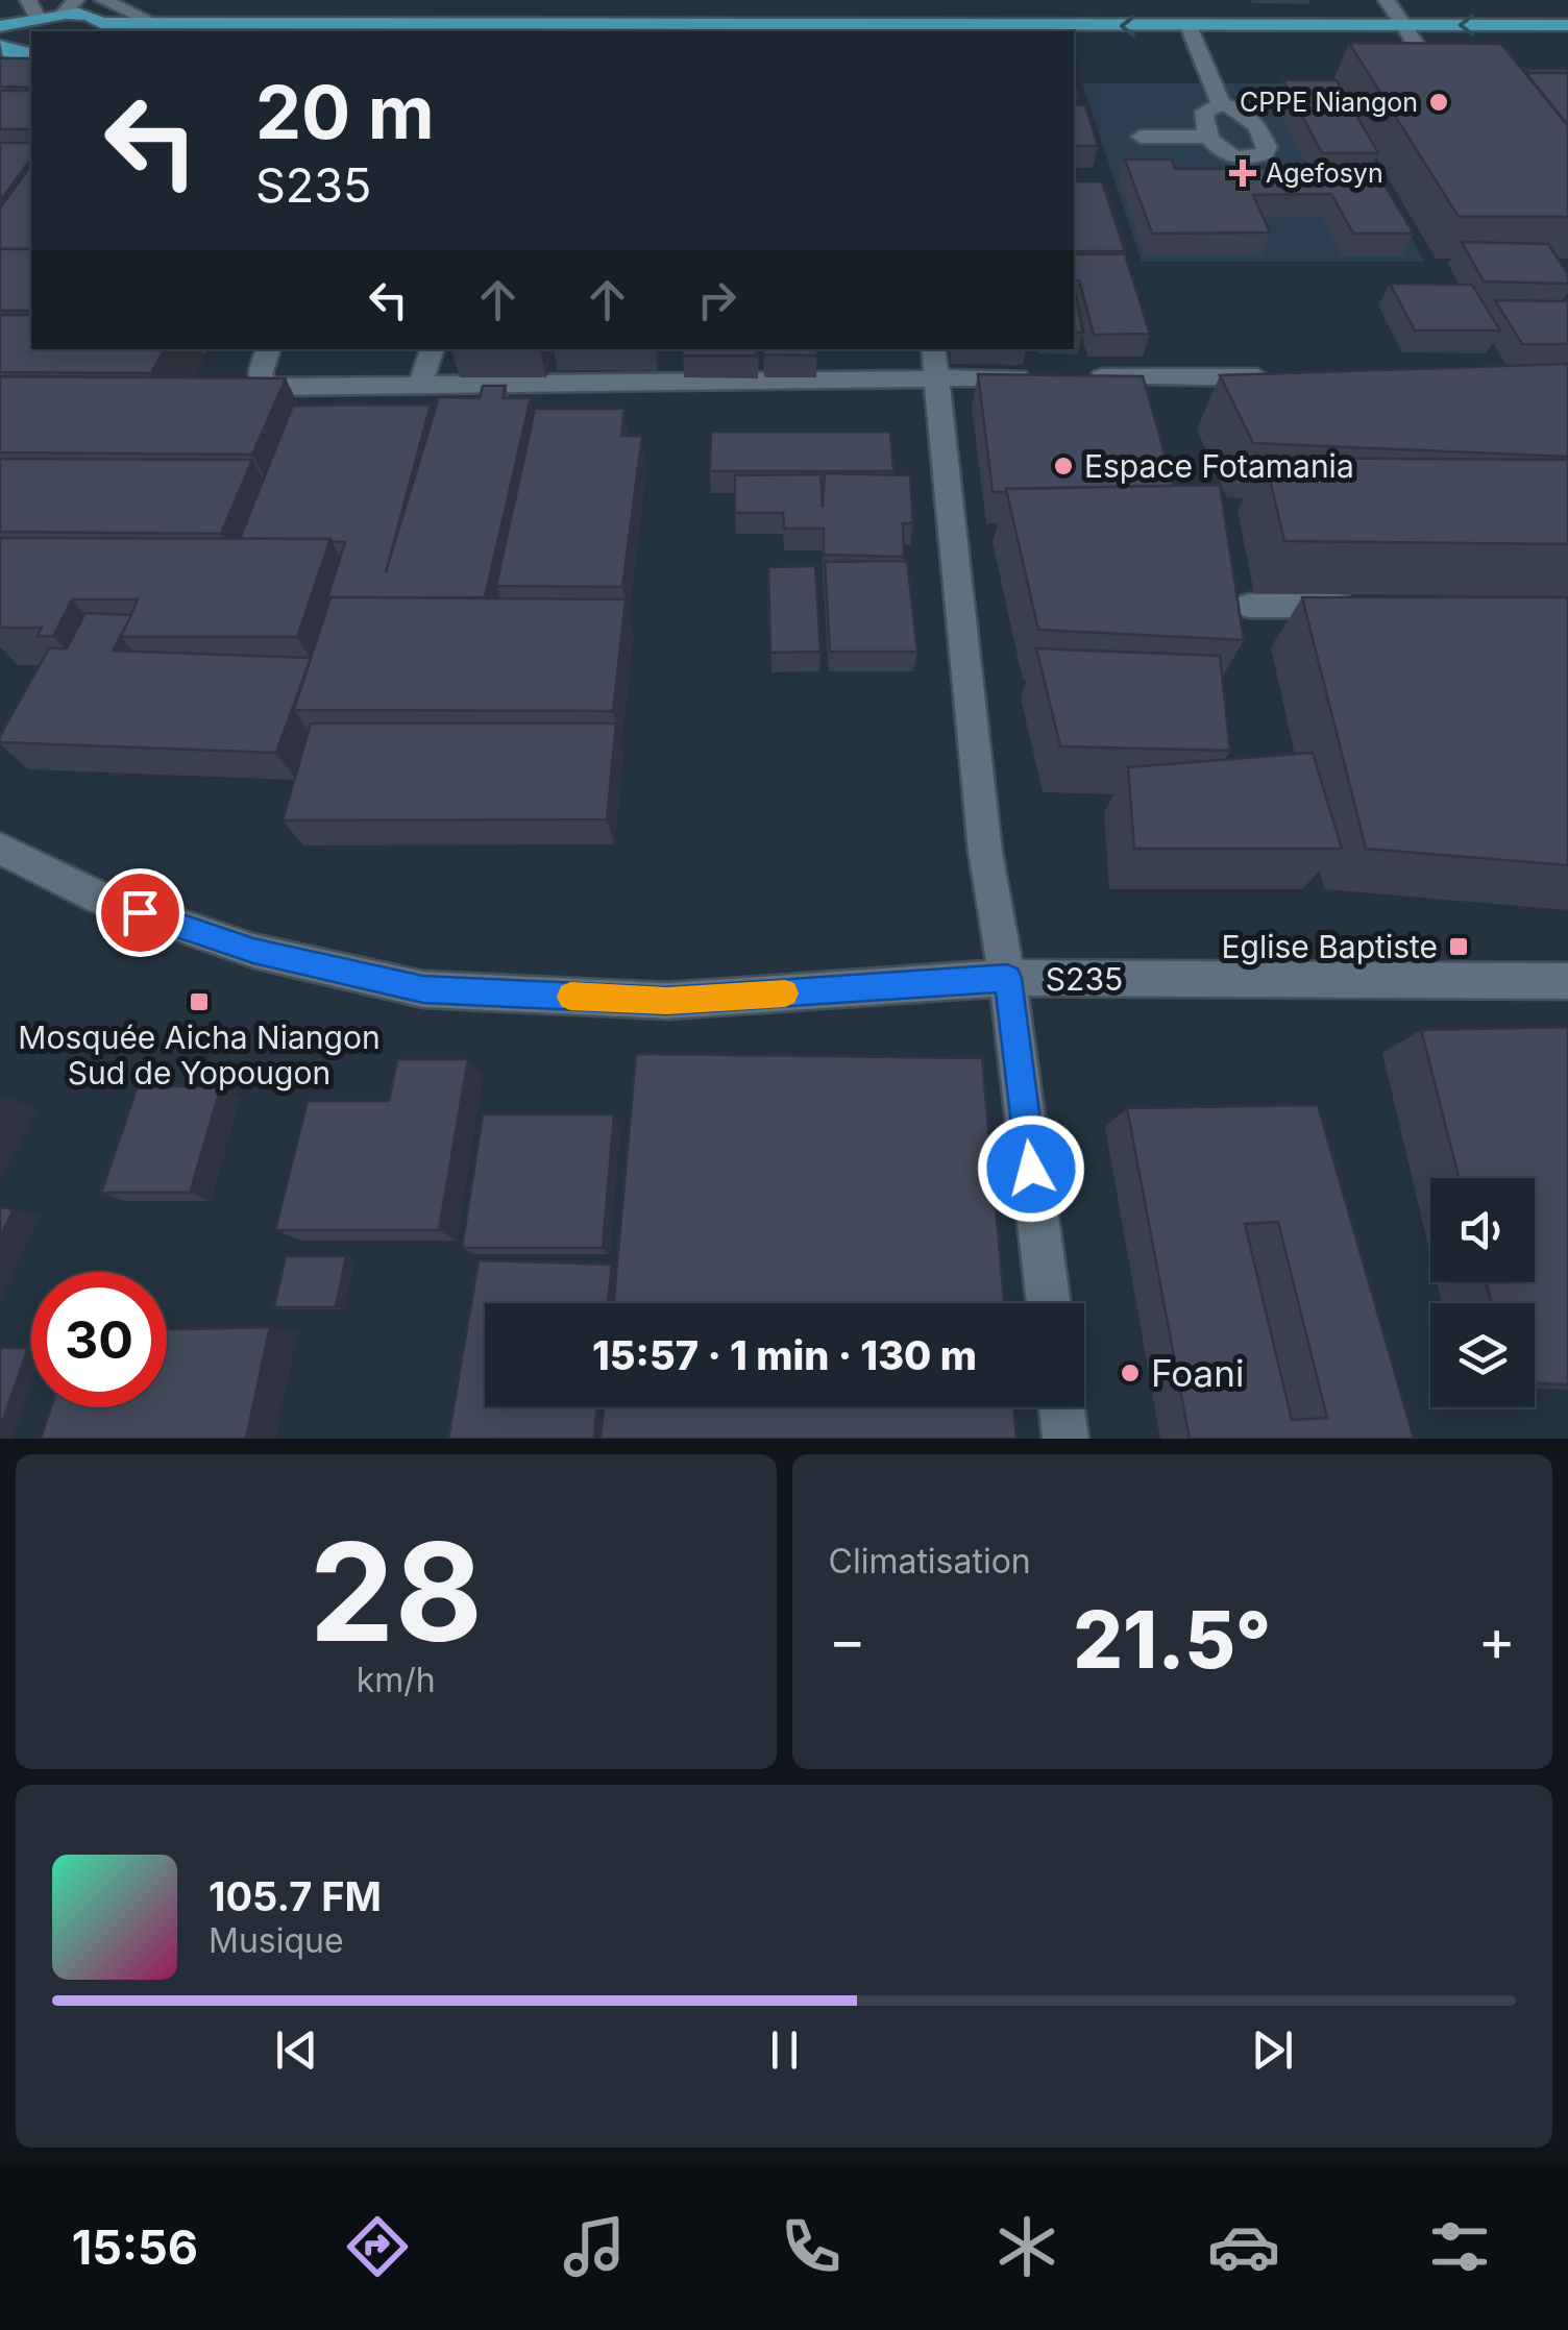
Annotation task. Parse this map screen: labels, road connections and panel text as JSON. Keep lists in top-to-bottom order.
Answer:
{
  "streets": {
    "street": ["S235"]
  },
  "places": {
    "other": ["CPPE Niangon", "Espace Fotamania", "Foani"],
    "health": ["Agefosyn"],
    "transit": ["Eglise Baptiste", "Mosquée Aicha Niangon Sud de Yopougon"]
  },
  "page": {
    "turn": ["20 m", "S235"],
    "limit": "30",
    "trip": "15:57 · 1 min · 130 m",
    "tile": [
      ["28", "km/h"],
      "Climatisation"
    ],
    "heat": ["−", "21.5°", "+"],
    "song": ["105.7 FM", "Musique"],
    "tabs": "15:56"
  }
}
